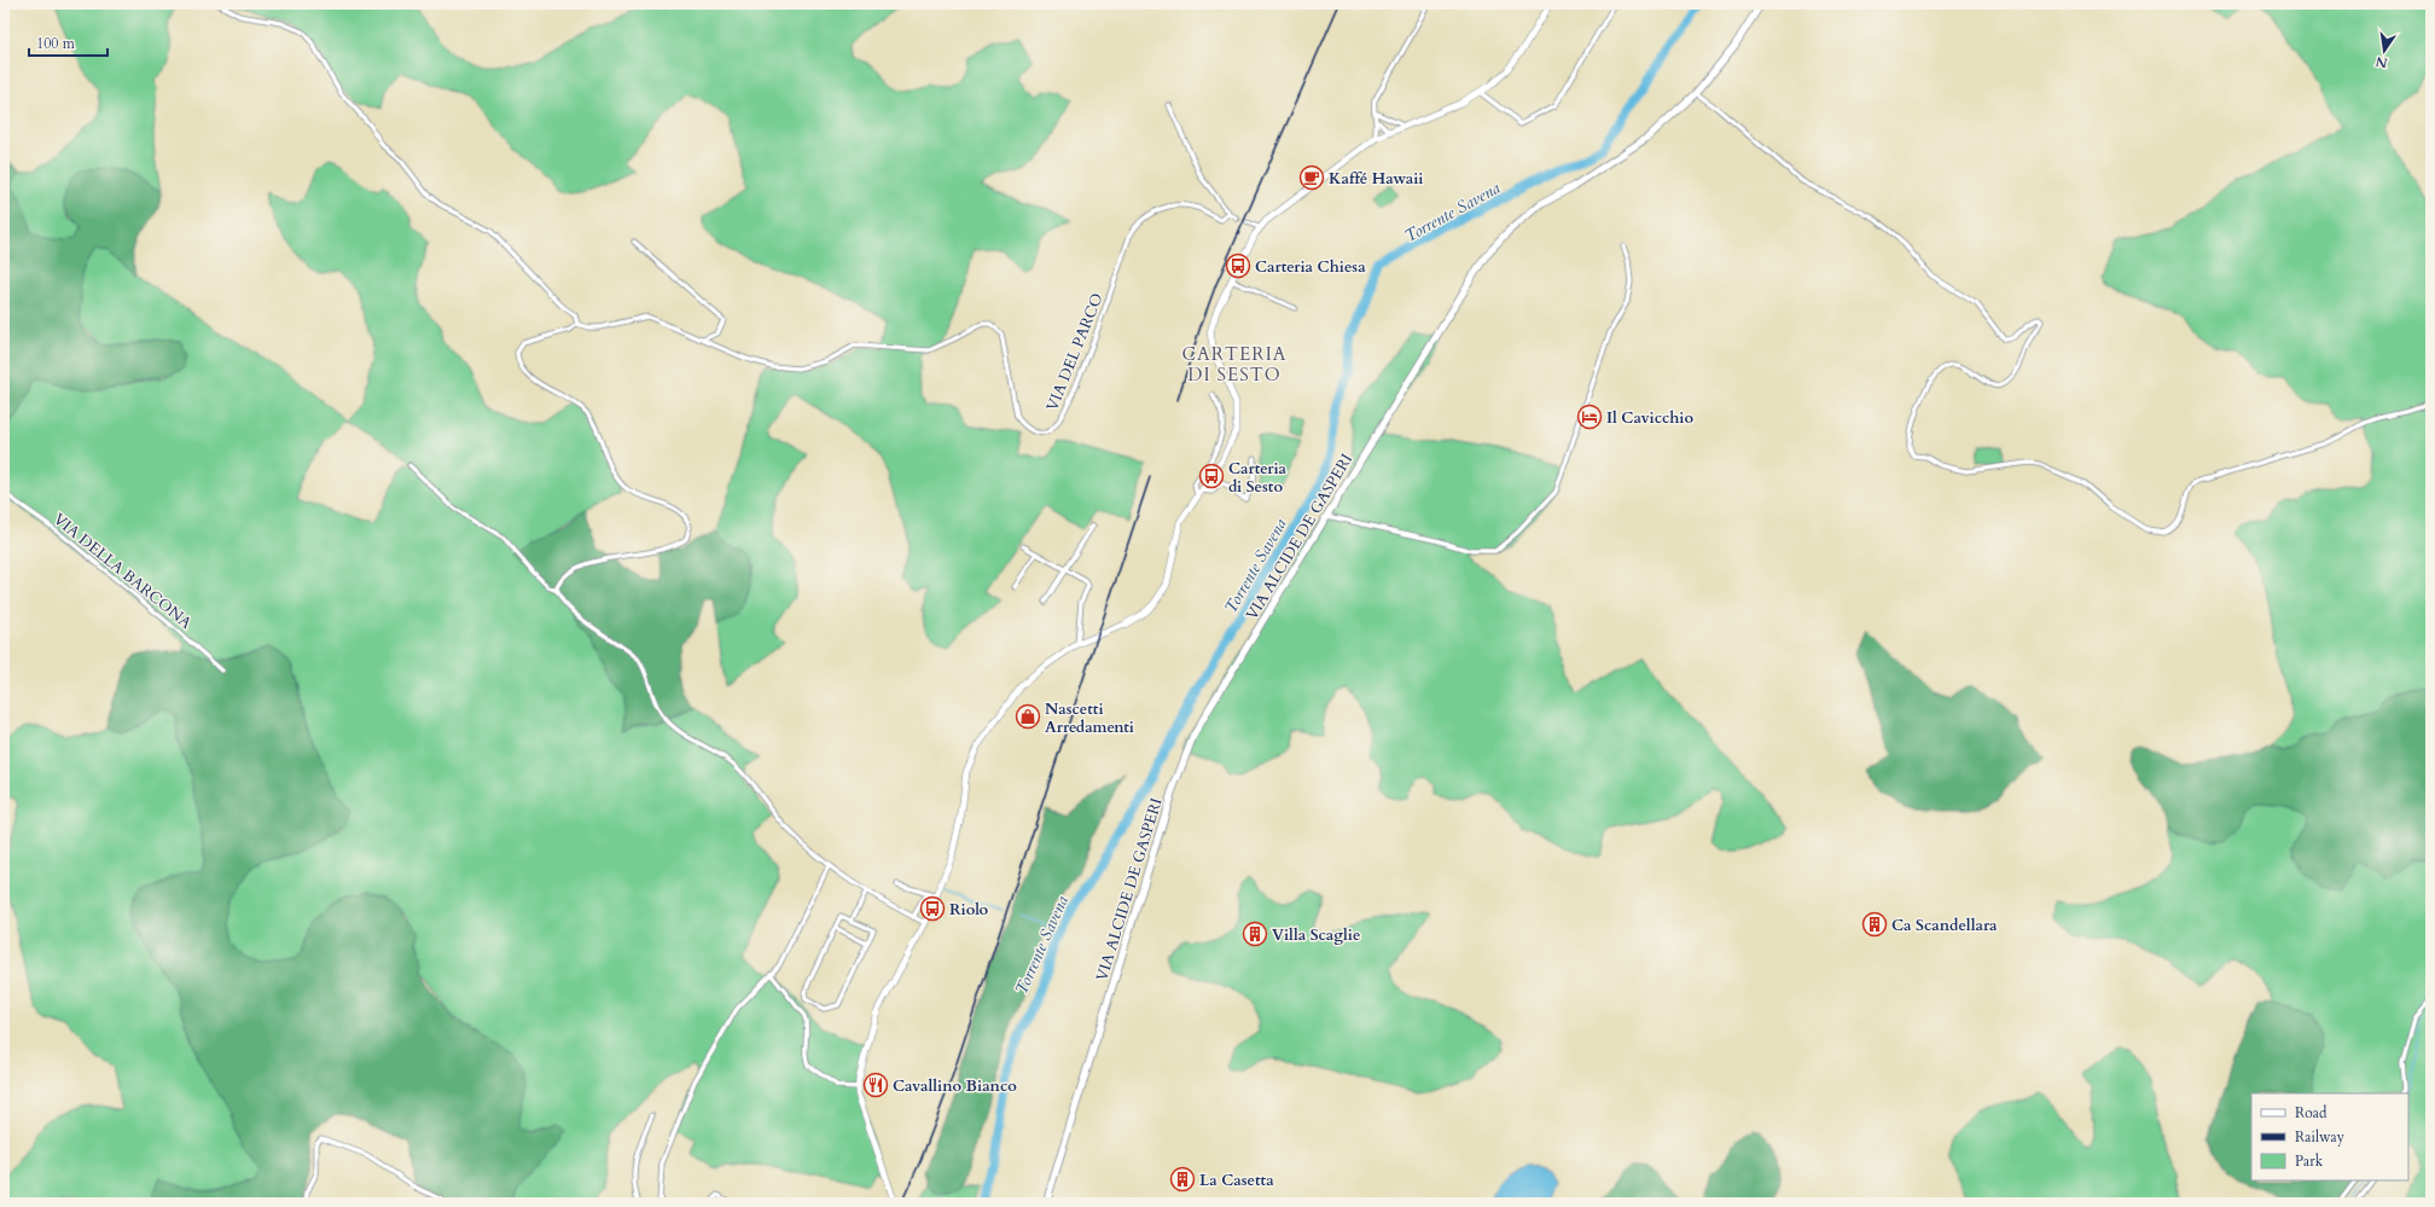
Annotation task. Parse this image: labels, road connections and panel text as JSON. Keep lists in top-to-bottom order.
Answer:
{
  "streets": {
    "main road": ["VIA ALCIDE DE GASPERI"],
    "street": ["VIA DEL PARCO", "VIA DELLA BARCONA"]
  },
  "districts": ["CARTERIA DI SESTO"],
  "water": ["Torrente Savena"],
  "places": {
    "cafe": ["Kaffé Hawaii"],
    "bus stop": ["Carteria Chiesa", "Carteria di Sesto", "Riolo"],
    "hotel": ["Il Cavicchio"],
    "shop": ["Nascetti Arredamenti"],
    "building": ["Ca Scandellara", "Villa Scaglie", "La Casetta"],
    "restaurant": ["Cavallino Bianco"]
  },
  "legend": ["Road", "Railway", "Park"],
  "scale_bar": "100 m",
  "north": "bottom"
}
